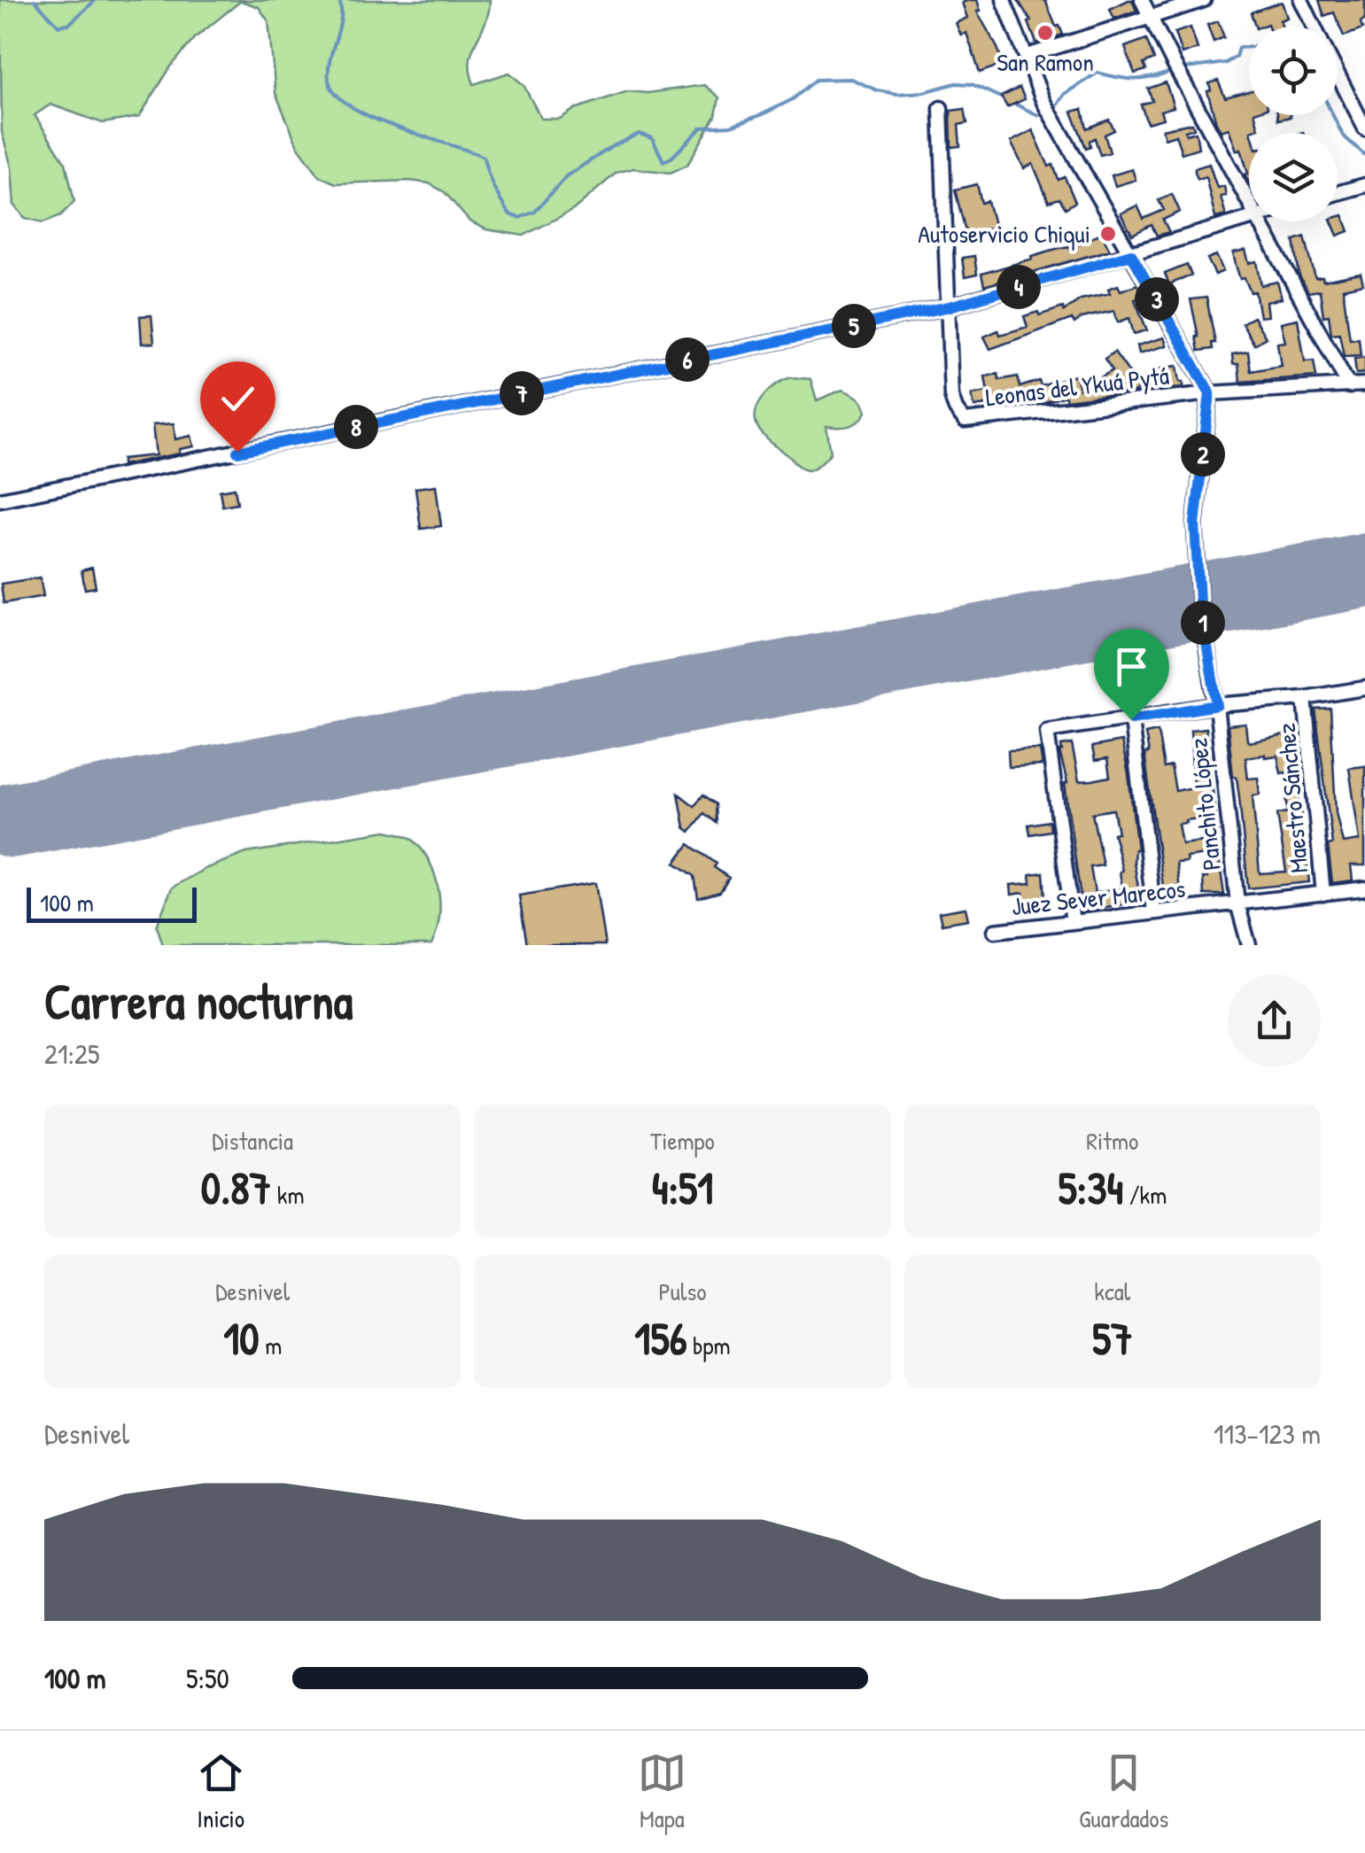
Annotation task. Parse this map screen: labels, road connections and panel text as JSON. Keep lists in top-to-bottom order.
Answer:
{
  "streets": {
    "street": [
      "Leonas del Ykuá Pytá",
      "Maestro Sánchez",
      "Panchito López",
      "Juez Sever Marecos"
    ]
  },
  "crossings": [
    ["Leonas del Ykuá Pytá", "Panchito López"],
    ["Maestro Sánchez", "Juez Sever Marecos"],
    ["Panchito López", "Juez Sever Marecos"]
  ],
  "places": ["San Ramon", "Autoservicio Chiqui"],
  "scale_bar": "100 m",
  "page": {
    "pins": [
      "4",
      "3",
      "5",
      "6",
      "7",
      "8",
      "2",
      "1"
    ],
    "scale": "100 m",
    "heading": ["Carrera nocturna", "21:25"],
    "stats": [
      ["Distancia", "0.87 km"],
      ["Tiempo", "4:51"],
      ["Ritmo", "5:34 /km"],
      ["Desnivel", "10 m"],
      ["Pulso", "156 bpm"],
      ["kcal", "57"]
    ],
    "chart": ["Desnivel", "113–123 m"],
    "list": [
      {
        "name": "100 m",
        "note": "5:50"
      }
    ],
    "tabs": ["Inicio", "Mapa", "Guardados"]
  }
}
